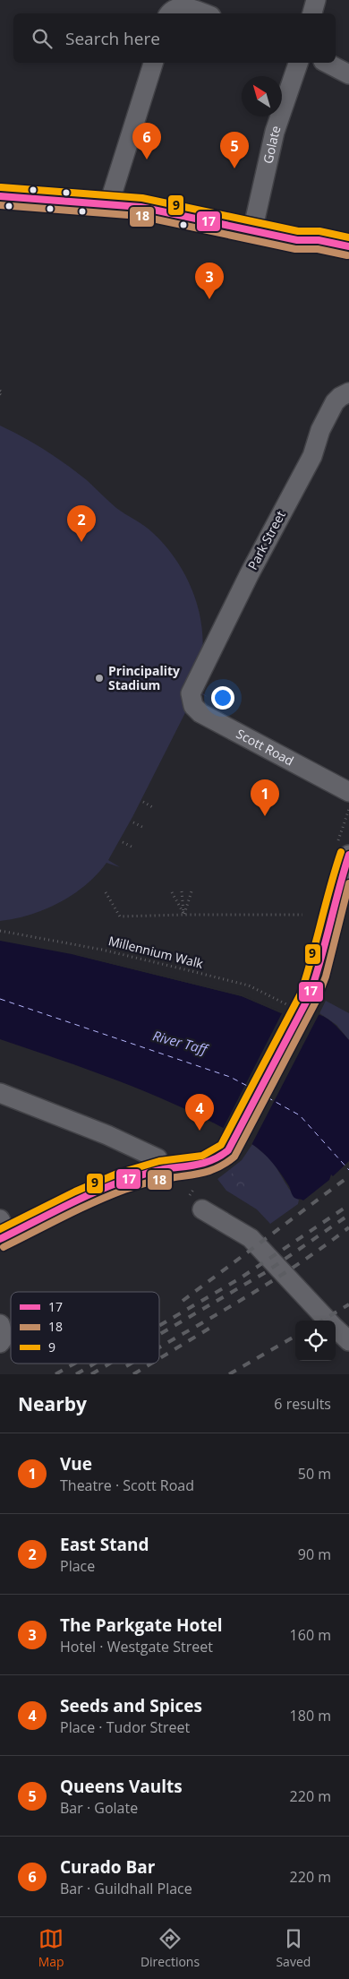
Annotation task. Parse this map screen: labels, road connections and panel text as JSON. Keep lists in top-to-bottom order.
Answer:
{
  "streets": {
    "street": ["Golate", "Park Street", "Scott Road"],
    "path": ["Millennium Walk"]
  },
  "crossings": [
    ["Park Street", "Scott Road"]
  ],
  "water": ["River Taff"],
  "places": ["Principality Stadium"],
  "lines": ["transit line 9", "transit line 17", "transit line 18"],
  "legend": ["17", "18", "9"],
  "north": "top left",
  "page": {
    "search": "Search here",
    "pins": [
      "6",
      "5",
      "3",
      "2",
      "1",
      "4"
    ],
    "heading": ["Nearby", "6 results"],
    "list": [
      {
        "mark": "1",
        "name": "Vue",
        "note": "Theatre · Scott Road",
        "value": "50 m"
      },
      {
        "mark": "2",
        "name": "East Stand",
        "note": "Place",
        "value": "90 m"
      },
      {
        "mark": "3",
        "name": "The Parkgate Hotel",
        "note": "Hotel · Westgate Street",
        "value": "160 m"
      },
      {
        "mark": "4",
        "name": "Seeds and Spices",
        "note": "Place · Tudor Street",
        "value": "180 m"
      },
      {
        "mark": "5",
        "name": "Queens Vaults",
        "note": "Bar · Golate",
        "value": "220 m"
      },
      {
        "mark": "6",
        "name": "Curado Bar",
        "note": "Bar · Guildhall Place",
        "value": "220 m"
      }
    ],
    "nav": ["Map", "Directions", "Saved"]
  }
}
